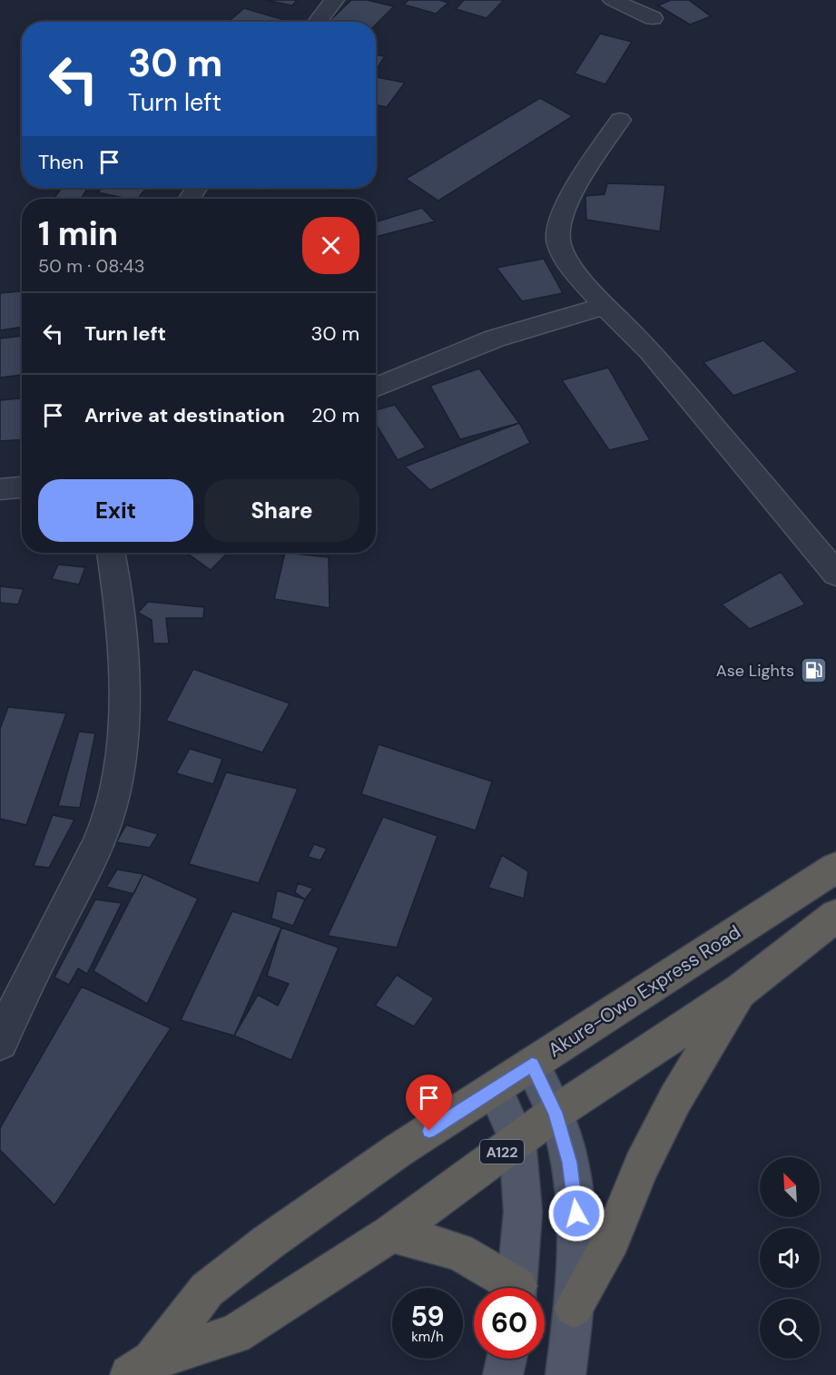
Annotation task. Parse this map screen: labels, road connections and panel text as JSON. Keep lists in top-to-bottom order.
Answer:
{
  "streets": {
    "highway": ["Akure-Owo Express Road", "A122"]
  },
  "places": {
    "fuel station": ["Ase Lights"]
  },
  "north": "top left",
  "page": {
    "turn": ["30 m", "Turn left"],
    "then": "Then",
    "heading": ["1 min", "50 m · 08:43"],
    "list": [
      {
        "name": "Turn left",
        "value": "30 m"
      },
      {
        "name": "Arrive at destination",
        "value": "20 m"
      }
    ],
    "buttons": ["Exit", "Share"],
    "speed": "59 km/h",
    "limit": "60"
  }
}
